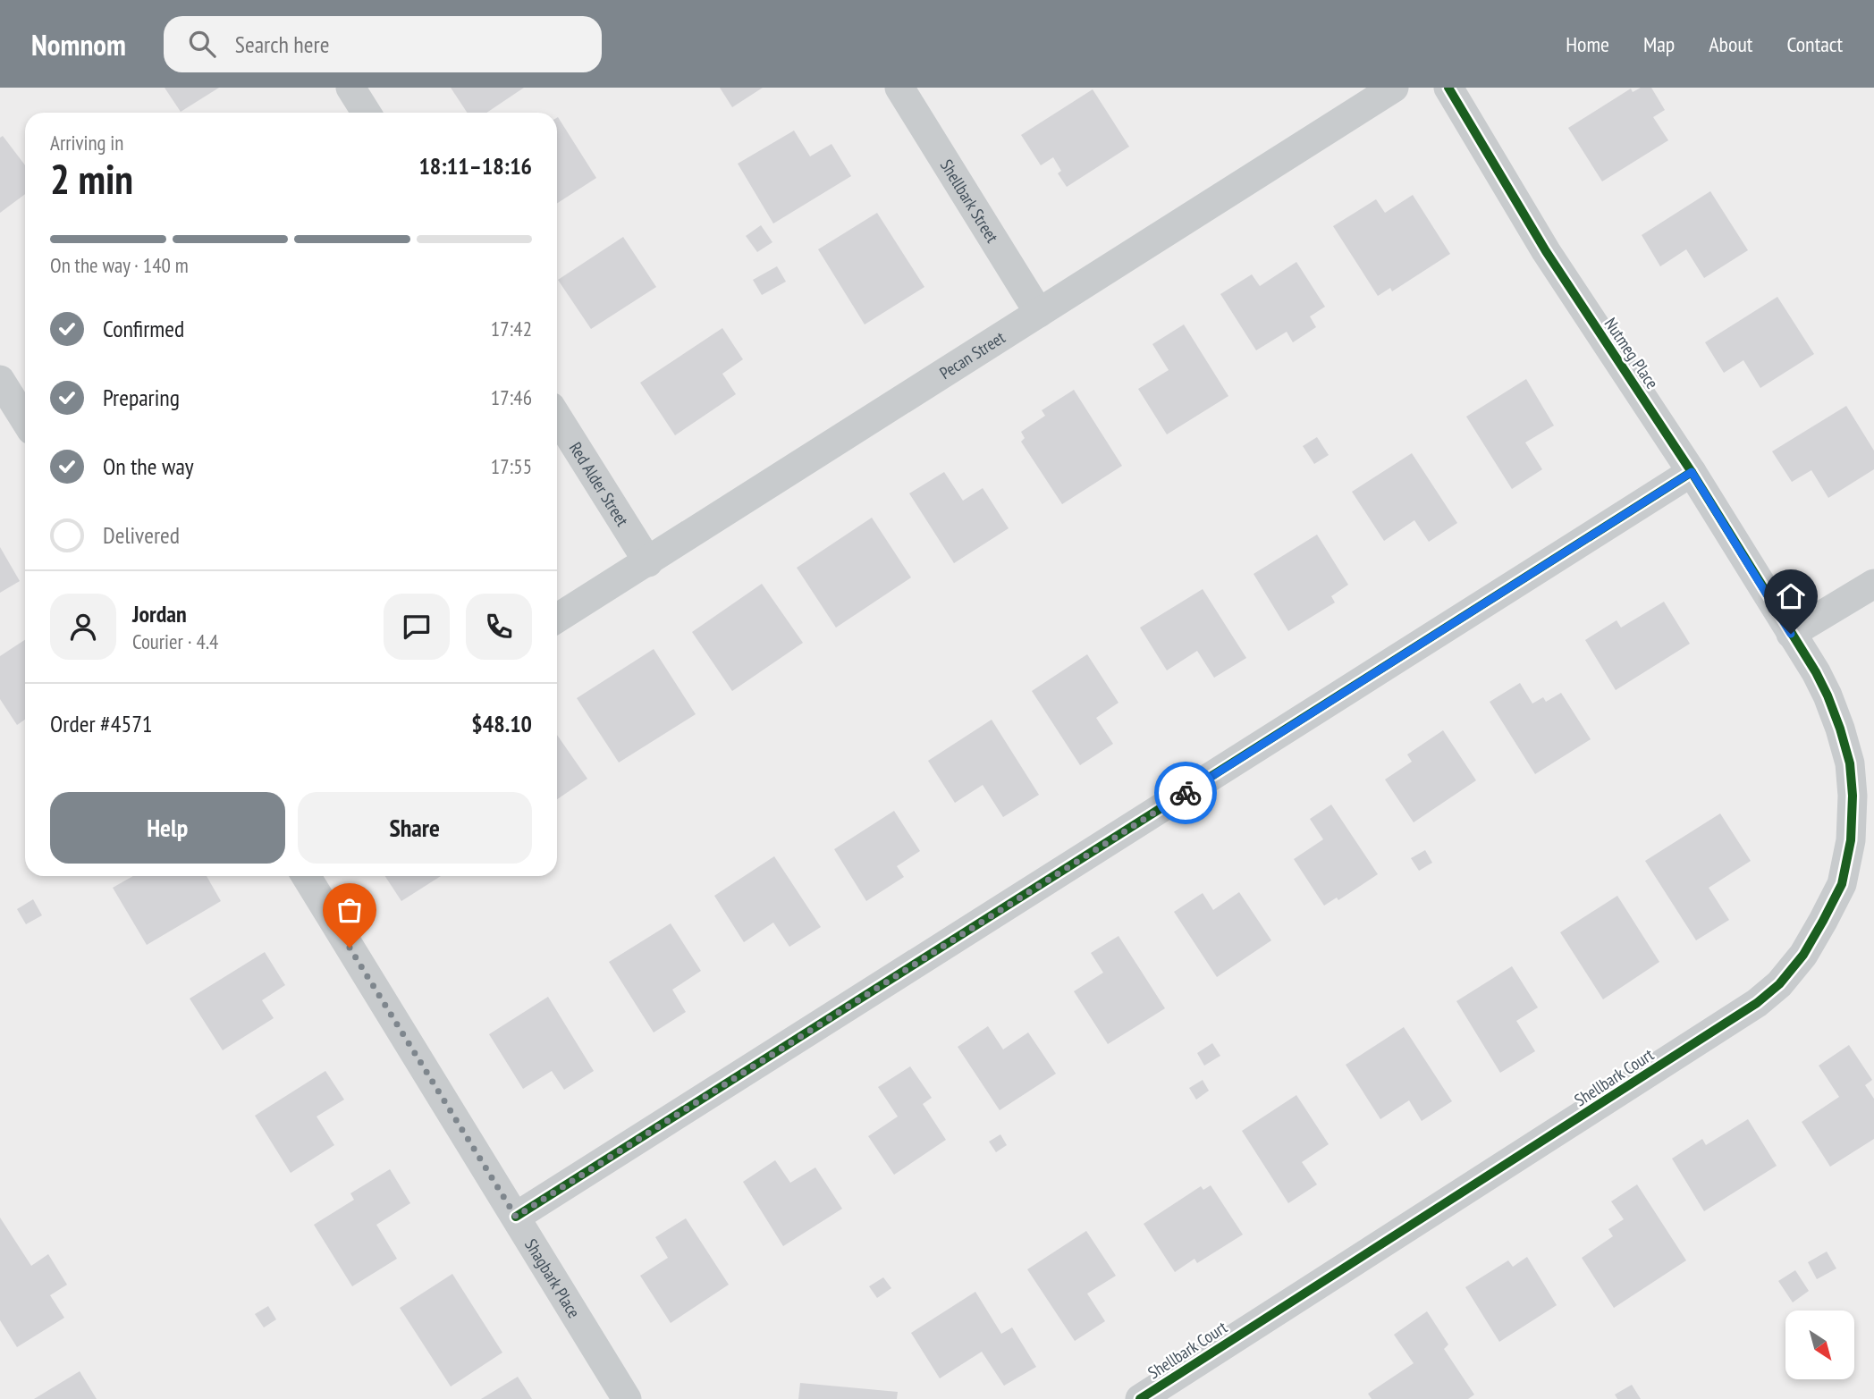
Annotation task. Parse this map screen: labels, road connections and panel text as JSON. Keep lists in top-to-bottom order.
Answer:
{
  "streets": {
    "street": [
      "Shellbark Street",
      "Nutmeg Place",
      "Pecan Street",
      "Red Alder Street",
      "Shellbark Court",
      "Shagbark Place"
    ]
  },
  "crossings": [
    ["Shellbark Street", "Pecan Street"],
    ["Nutmeg Place", "Shellbark Court"],
    ["Pecan Street", "Red Alder Street"]
  ],
  "north": "bottom right",
  "page": {
    "header": "Nomnom",
    "search": "Search here",
    "nav": [
      "Home",
      "Map",
      "About",
      "Contact"
    ],
    "heading": ["2 min", "Arriving in", "18:11–18:16"],
    "panel": [
      "Jordan",
      "Courier · 4.4",
      "Order #4571",
      "$48.10"
    ],
    "bar": "On the way · 140 m",
    "list": [
      ["Confirmed", "17:42"],
      ["Preparing", "17:46"],
      ["On the way", "17:55"],
      "Delivered"
    ],
    "buttons": ["Help", "Share"]
  }
}
